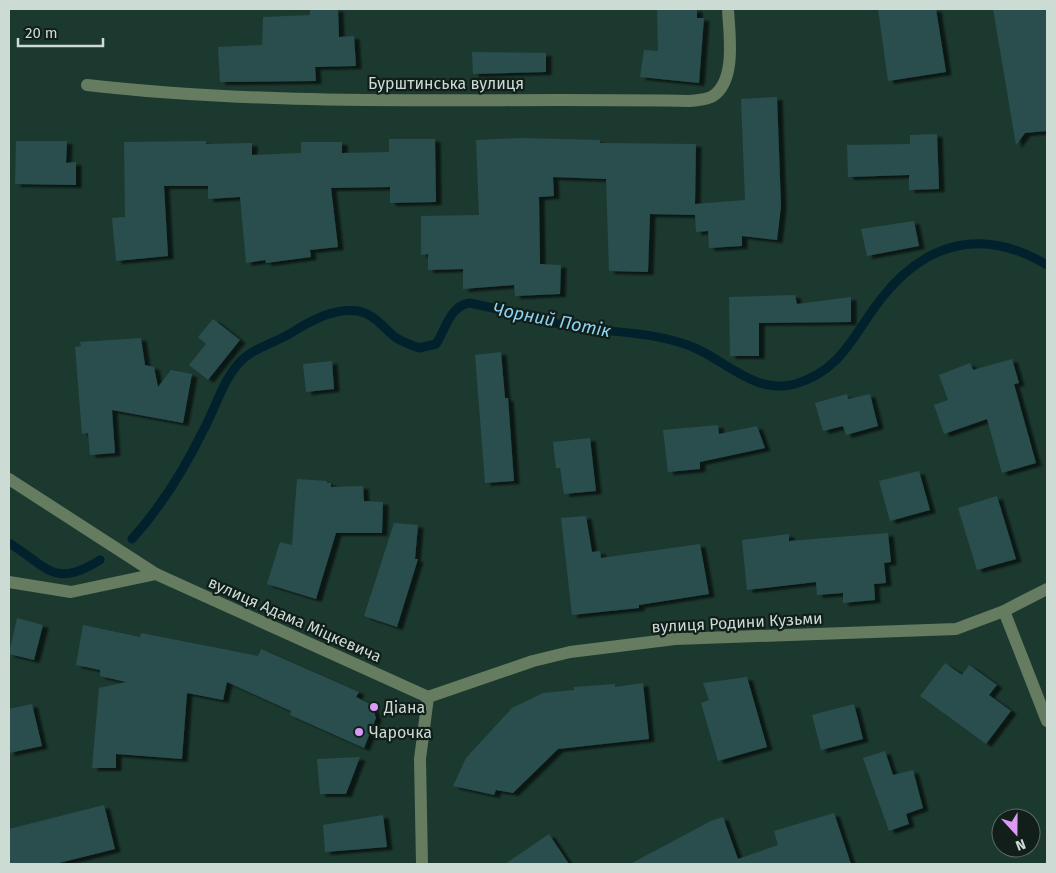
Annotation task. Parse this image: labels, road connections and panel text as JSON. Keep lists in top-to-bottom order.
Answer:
{
  "streets": {
    "street": ["Бурштинська вулиця", "вулиця Адама Міцкевича", "вулиця Родини Кузьми"]
  },
  "crossings": [
    ["вулиця Адама Міцкевича", "вулиця Родини Кузьми"]
  ],
  "water": ["Чорний Потік"],
  "places": ["Діана", "Чарочка"],
  "scale_bar": "20 m",
  "north": "bottom"
}
